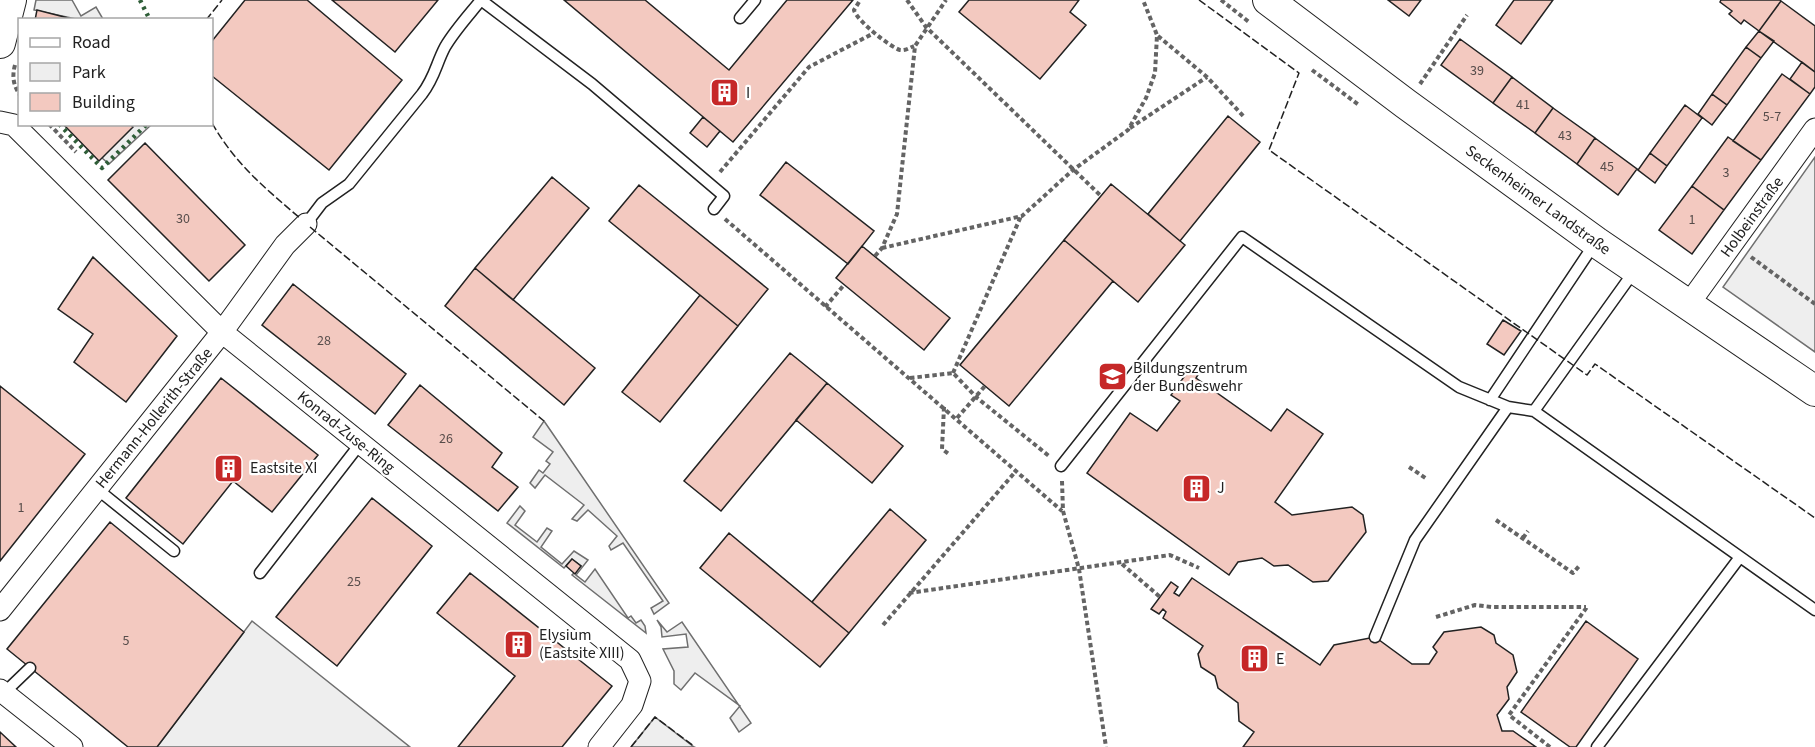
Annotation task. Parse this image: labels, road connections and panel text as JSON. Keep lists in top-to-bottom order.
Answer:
{
  "streets": {
    "main road": ["Seckenheimer Landstraße"],
    "street": ["Holbeinstraße", "Hermann-Hollerith-Straße", "Konrad-Zuse-Ring"]
  },
  "crossings": [
    ["Seckenheimer Landstraße", "Holbeinstraße"],
    ["Hermann-Hollerith-Straße", "Konrad-Zuse-Ring"]
  ],
  "places": {
    "building": [
      "I",
      "Eastsite XI",
      "J",
      "Elysium (Eastsite XIII)",
      "E"
    ],
    "school or university": ["Bildungszentrum der Bundeswehr"]
  },
  "house_numbers": [
    "39",
    "41",
    "5-7",
    "43",
    "45",
    "3",
    "30",
    "1",
    "28",
    "26",
    "1",
    "25",
    "5"
  ],
  "legend": ["Road", "Park", "Building"]
}
